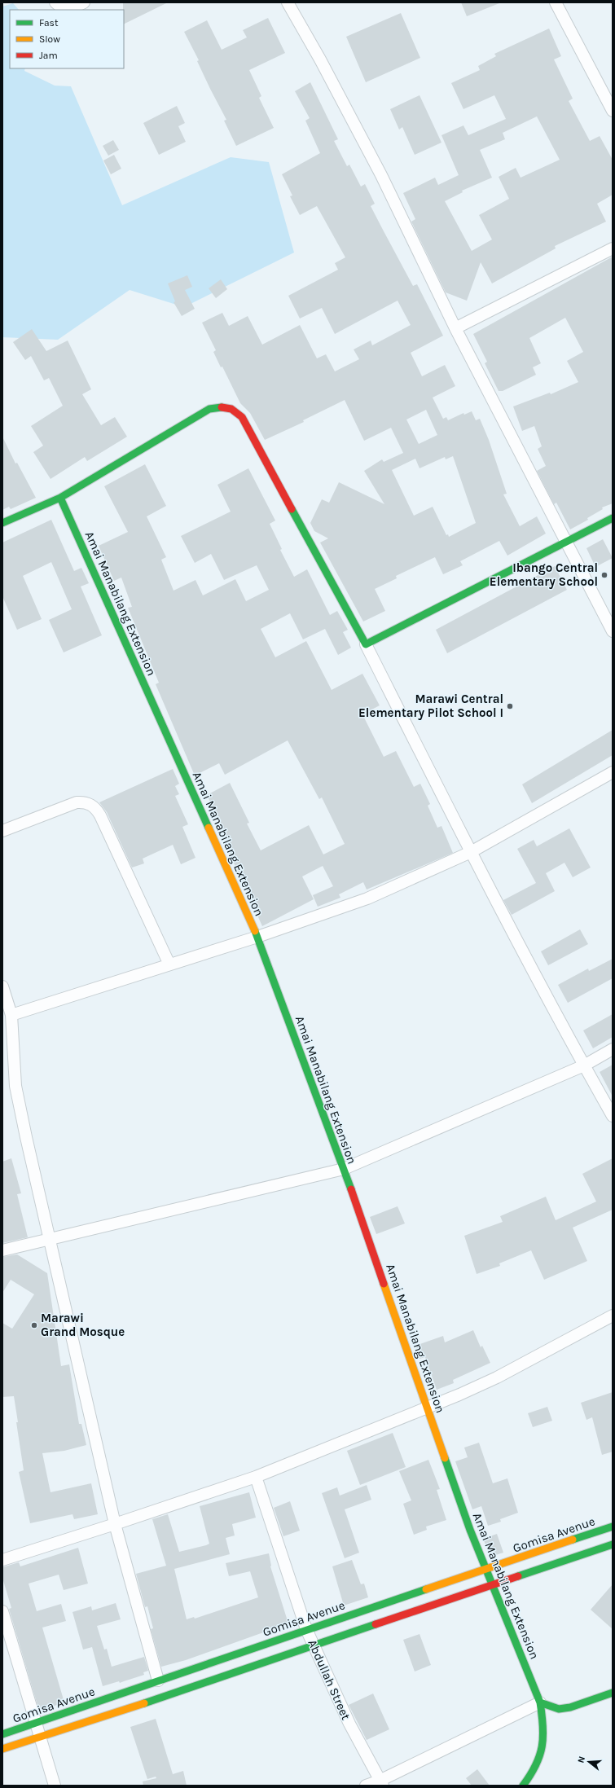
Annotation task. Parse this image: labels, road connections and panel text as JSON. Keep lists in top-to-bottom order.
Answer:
{
  "streets": {
    "main road": ["Amai Manabilang Extension", "Gomisa Avenue"],
    "street": ["Abdullah Street"]
  },
  "crossings": [
    ["Amai Manabilang Extension", "Gomisa Avenue"],
    ["Gomisa Avenue", "Abdullah Street"]
  ],
  "places": ["Ibango Central Elementary School", "Marawi Central Elementary Pilot School I", "Marawi Grand Mosque"],
  "legend": ["Fast", "Slow", "Jam"],
  "north": "left"
}
